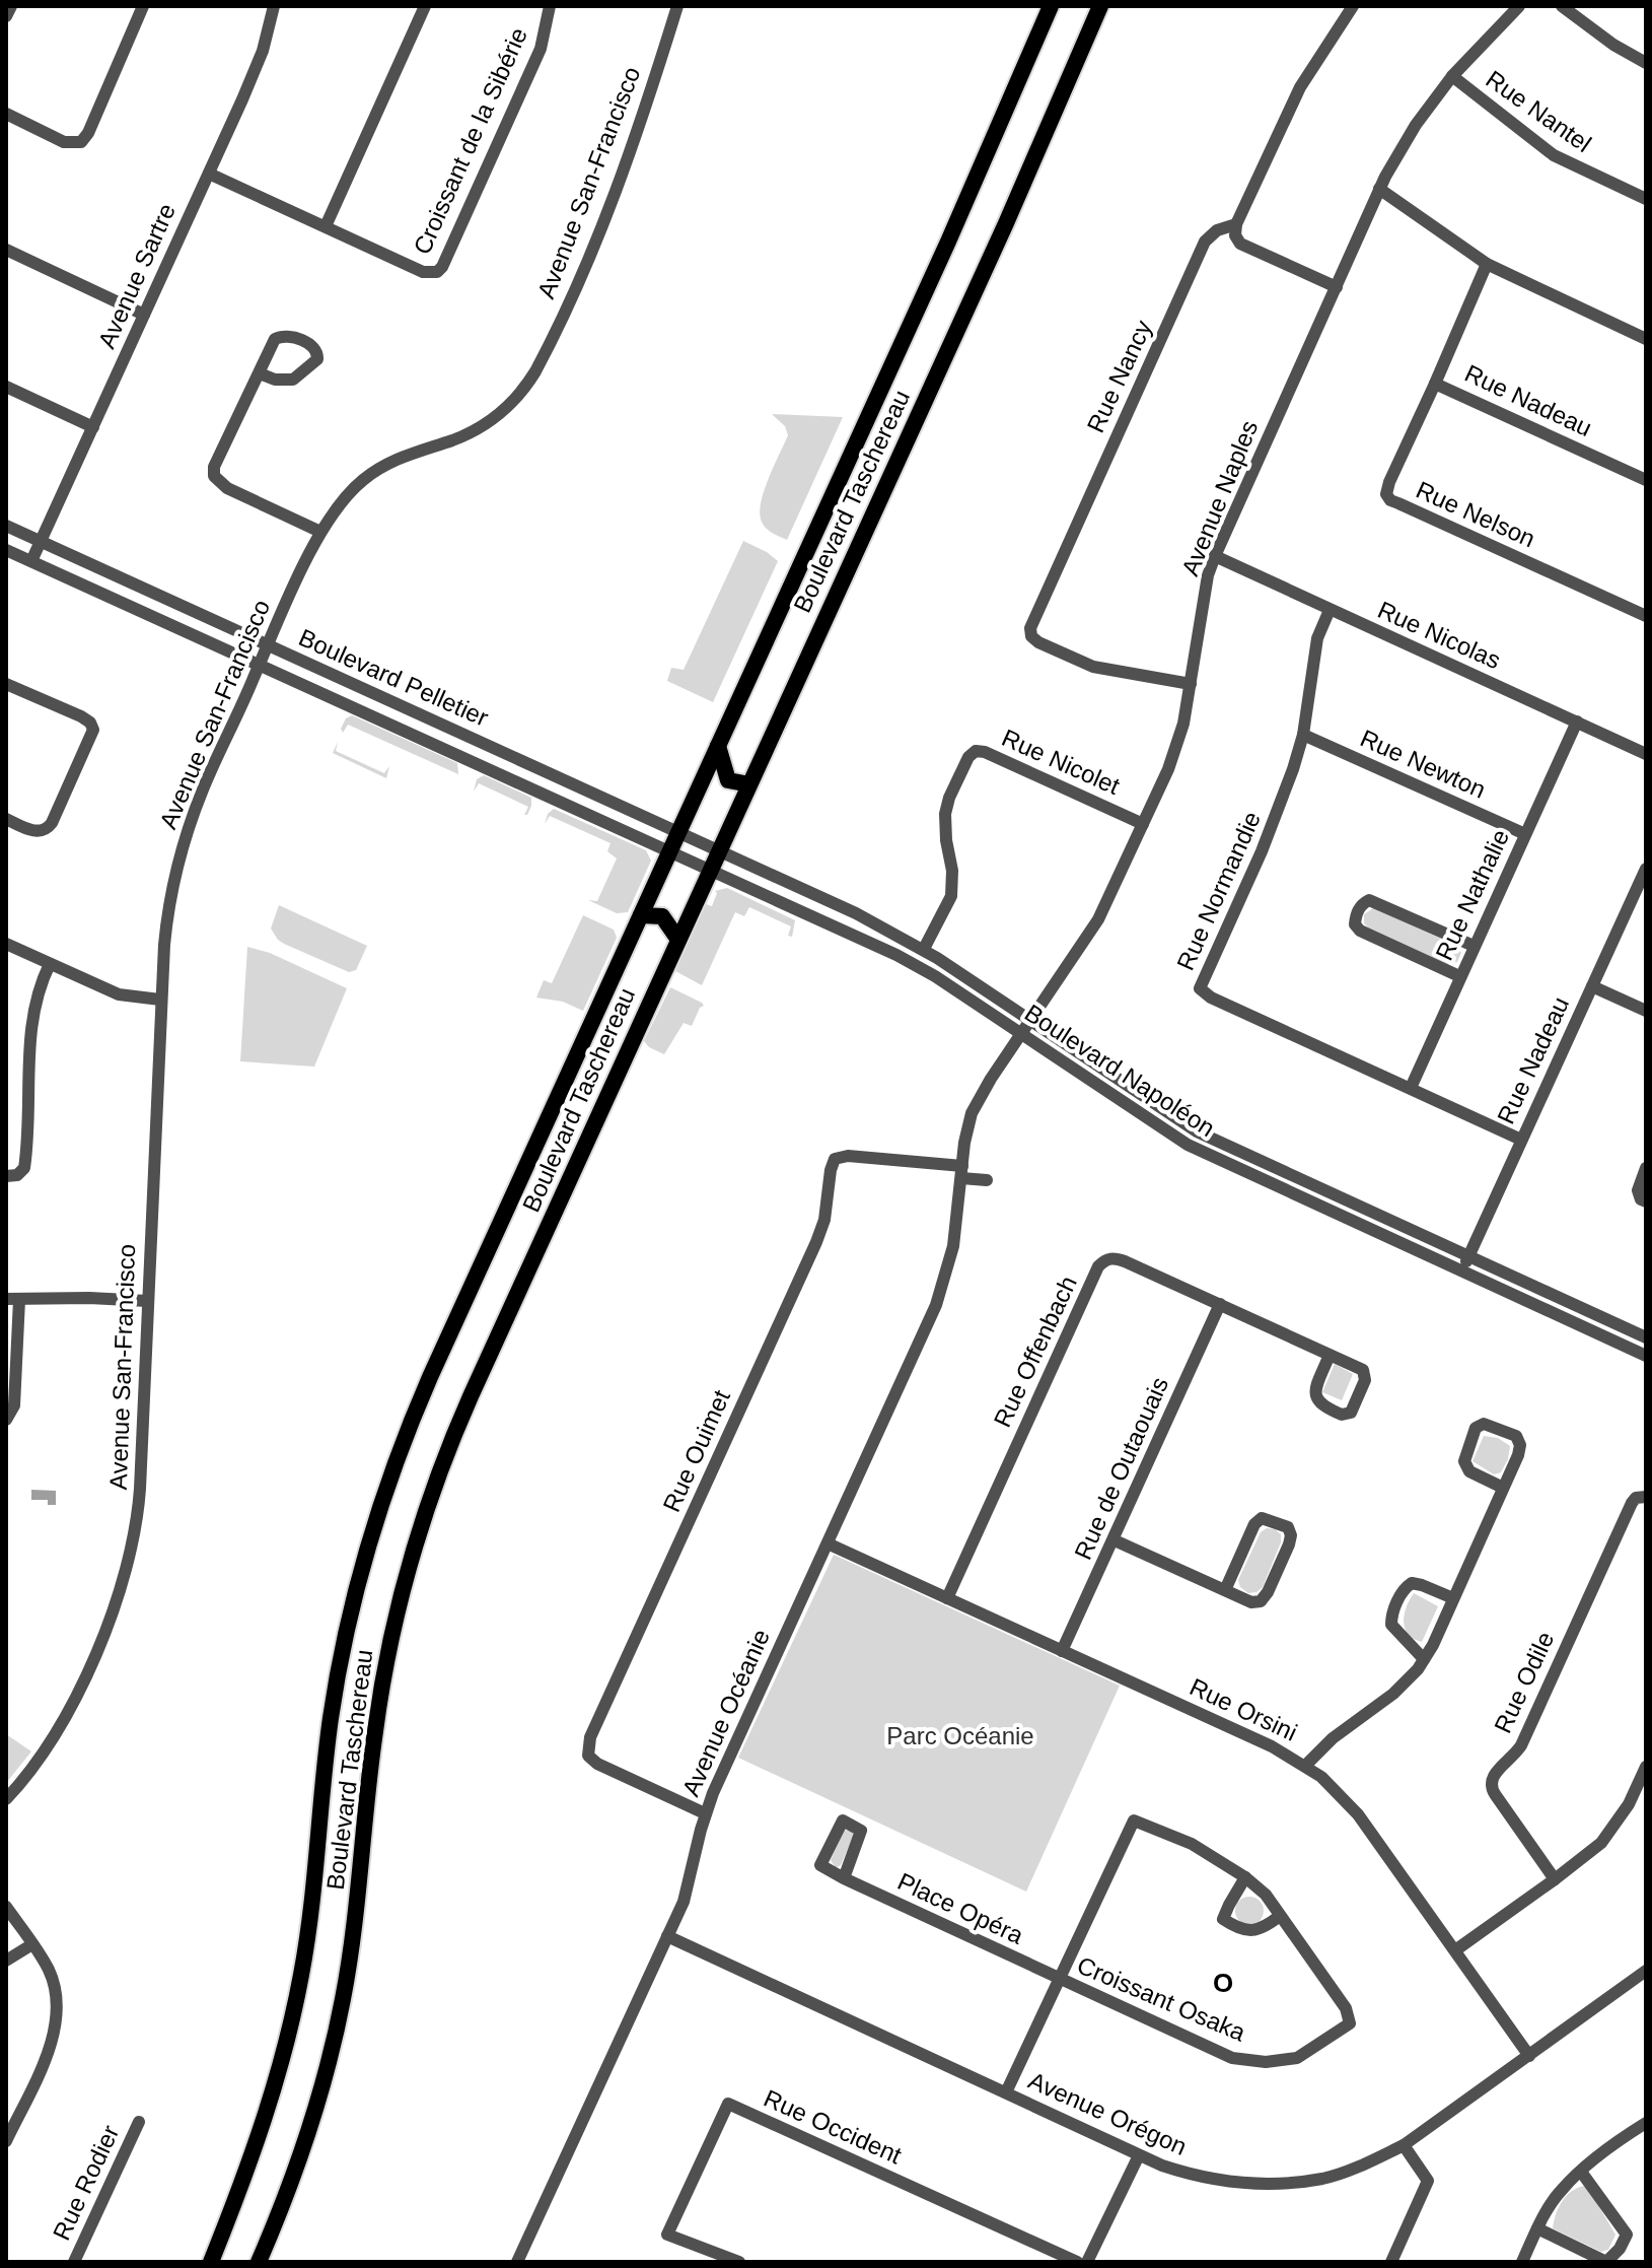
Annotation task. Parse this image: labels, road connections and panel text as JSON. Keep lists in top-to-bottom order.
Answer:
{
  "streets": {
    "main road": ["Boulevard Taschereau"],
    "street": [
      "Rue Nantel",
      "Croissant de la Sibérie",
      "Avenue San-Francisco",
      "Avenue Sartre",
      "Rue Nancy",
      "Rue Nadeau",
      "Avenue Naples",
      "Rue Nelson",
      "Rue Nicolas",
      "Boulevard Pelletier",
      "Rue Nicolet",
      "Rue Newton",
      "Rue Normandie",
      "Rue Nathalie",
      "Boulevard Napoléon",
      "Rue Offenbach",
      "Rue Ouimet",
      "Rue de Outaouais",
      "Rue Odile",
      "Rue Orsini",
      "Avenue Océanie",
      "Place Opéra",
      "Croissant Osaka",
      "Avenue Orégon",
      "Rue Occident",
      "Rue Rodier"
    ]
  },
  "crossings": [
    ["Rue Nantel", "Avenue Naples"],
    ["Croissant de la Sibérie", "Avenue Sartre"],
    ["Avenue San-Francisco", "Boulevard Pelletier"],
    ["Avenue Sartre", "Boulevard Pelletier"],
    ["Rue Nancy", "Avenue Naples"],
    ["Rue Nadeau", "Rue Nelson"],
    ["Rue Nadeau", "Rue Normandie"],
    ["Rue Nadeau", "Boulevard Napoléon"],
    ["Avenue Naples", "Rue Nicolas"],
    ["Avenue Naples", "Rue Nicolet"],
    ["Avenue Naples", "Boulevard Napoléon"],
    ["Avenue Naples", "Avenue Océanie"],
    ["Boulevard Taschereau", "Boulevard Pelletier"],
    ["Boulevard Taschereau", "Boulevard Napoléon"],
    ["Rue Nicolas", "Rue Normandie"],
    ["Rue Nicolas", "Rue Nathalie"],
    ["Boulevard Pelletier", "Boulevard Napoléon"],
    ["Rue Nicolet", "Boulevard Napoléon"],
    ["Rue Newton", "Rue Normandie"],
    ["Rue Newton", "Rue Nathalie"],
    ["Rue Normandie", "Rue Nathalie"],
    ["Boulevard Napoléon", "Avenue Océanie"],
    ["Rue Offenbach", "Rue de Outaouais"],
    ["Rue Offenbach", "Rue Orsini"],
    ["Rue Ouimet", "Avenue Océanie"],
    ["Rue de Outaouais", "Rue Orsini"],
    ["Rue Orsini", "Avenue Océanie"],
    ["Rue Orsini", "Avenue Orégon"],
    ["Avenue Océanie", "Avenue Orégon"],
    ["Place Opéra", "Croissant Osaka"],
    ["Croissant Osaka", "Avenue Orégon"]
  ],
  "districts": ["O"],
  "parks": ["Parc Océanie"]
}
